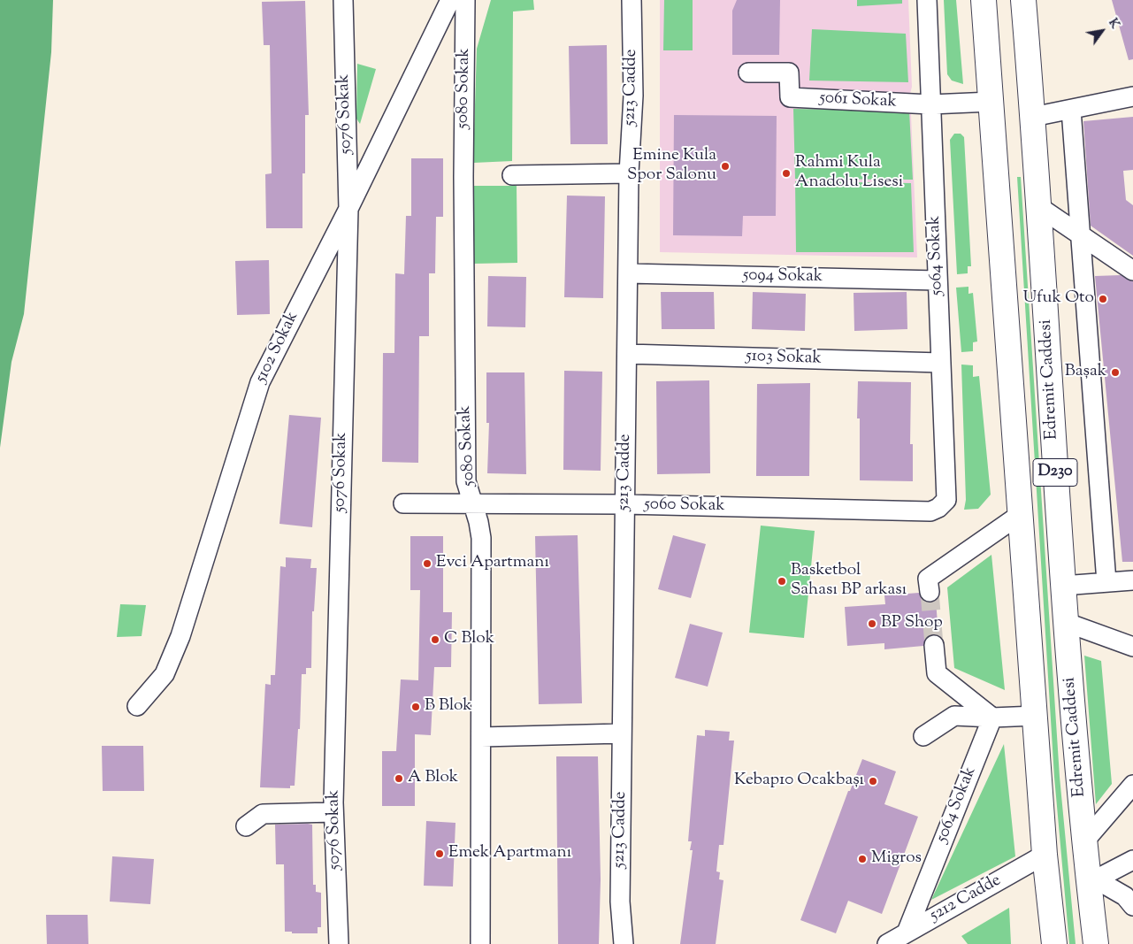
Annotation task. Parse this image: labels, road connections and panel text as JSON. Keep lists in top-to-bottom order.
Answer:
{
  "streets": {
    "highway": ["Edremit Caddesi", "D230"],
    "street": [
      "5213 Cadde",
      "5080 Sokak",
      "5061 Sokak",
      "5076 Sokak",
      "5064 Sokak",
      "5094 Sokak",
      "5102 Sokak",
      "5103 Sokak",
      "5060 Sokak",
      "5212 Cadde"
    ]
  },
  "crossings": [
    ["5213 Cadde", "5094 Sokak"],
    ["5213 Cadde", "5103 Sokak"],
    ["5213 Cadde", "5060 Sokak"],
    ["5080 Sokak", "5060 Sokak"],
    ["5061 Sokak", "5064 Sokak"],
    ["5061 Sokak", "D230"],
    ["5076 Sokak", "5102 Sokak"],
    ["5064 Sokak", "5094 Sokak"],
    ["5064 Sokak", "5103 Sokak"],
    ["5064 Sokak", "5060 Sokak"],
    ["5064 Sokak", "5212 Cadde"],
    ["D230", "5212 Cadde"]
  ],
  "places": [
    "Emine Kula Spor Salonu",
    "Rahmi Kula Anadolu Lisesi",
    "Ufuk Oto",
    "Başak",
    "Evci Apartmanı",
    "Basketbol Sahası BP arkası",
    "BP Shop",
    "C Blok",
    "B Blok",
    "A Blok",
    "Kebap10 Ocakbaşı",
    "Emek Apartmanı",
    "Migros"
  ],
  "north": "top right"
}
